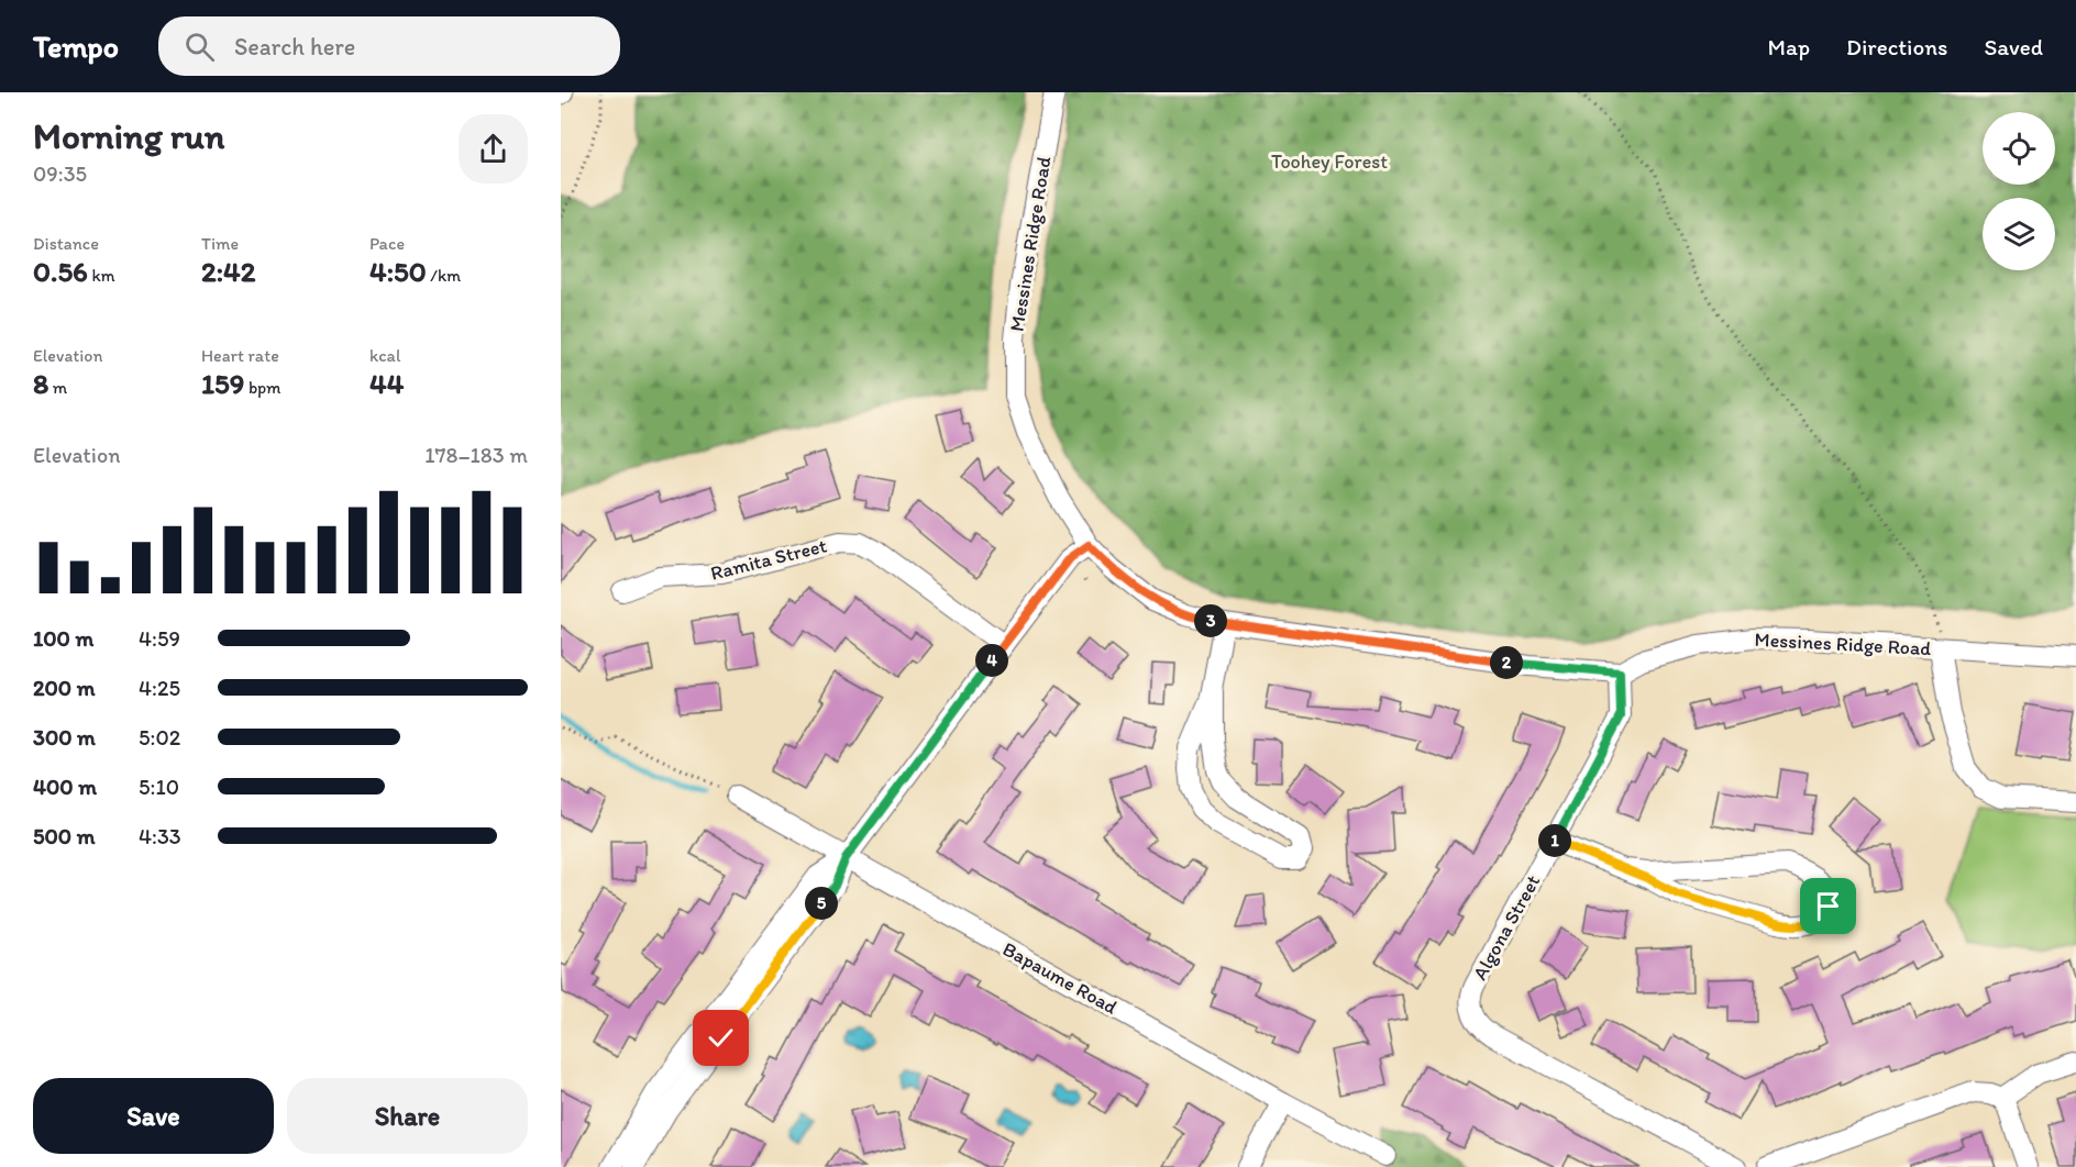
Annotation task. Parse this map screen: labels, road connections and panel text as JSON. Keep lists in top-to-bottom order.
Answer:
{
  "streets": {
    "street": [
      "Messines Ridge Road",
      "Ramita Street",
      "Algona Street",
      "Bapaume Road"
    ]
  },
  "crossings": [
    ["Messines Ridge Road", "Algona Street"]
  ],
  "parks": ["Toohey Forest"],
  "page": {
    "header": "Tempo",
    "search": "Search here",
    "nav": ["Map", "Directions", "Saved"],
    "heading": ["Morning run", "09:35"],
    "stats": [
      ["Distance", "0.56 km"],
      ["Time", "2:42"],
      ["Pace", "4:50 /km"],
      ["Elevation", "8 m"],
      ["Heart rate", "159 bpm"],
      ["kcal", "44"]
    ],
    "chart": ["Elevation", "178–183 m"],
    "pins": [
      "3",
      "4",
      "2",
      "1",
      "5"
    ],
    "list": [
      {
        "name": "100 m",
        "note": "4:59"
      },
      {
        "name": "200 m",
        "note": "4:25"
      },
      {
        "name": "300 m",
        "note": "5:02"
      },
      {
        "name": "400 m",
        "note": "5:10"
      },
      {
        "name": "500 m",
        "note": "4:33"
      }
    ],
    "buttons": ["Save", "Share"]
  }
}
